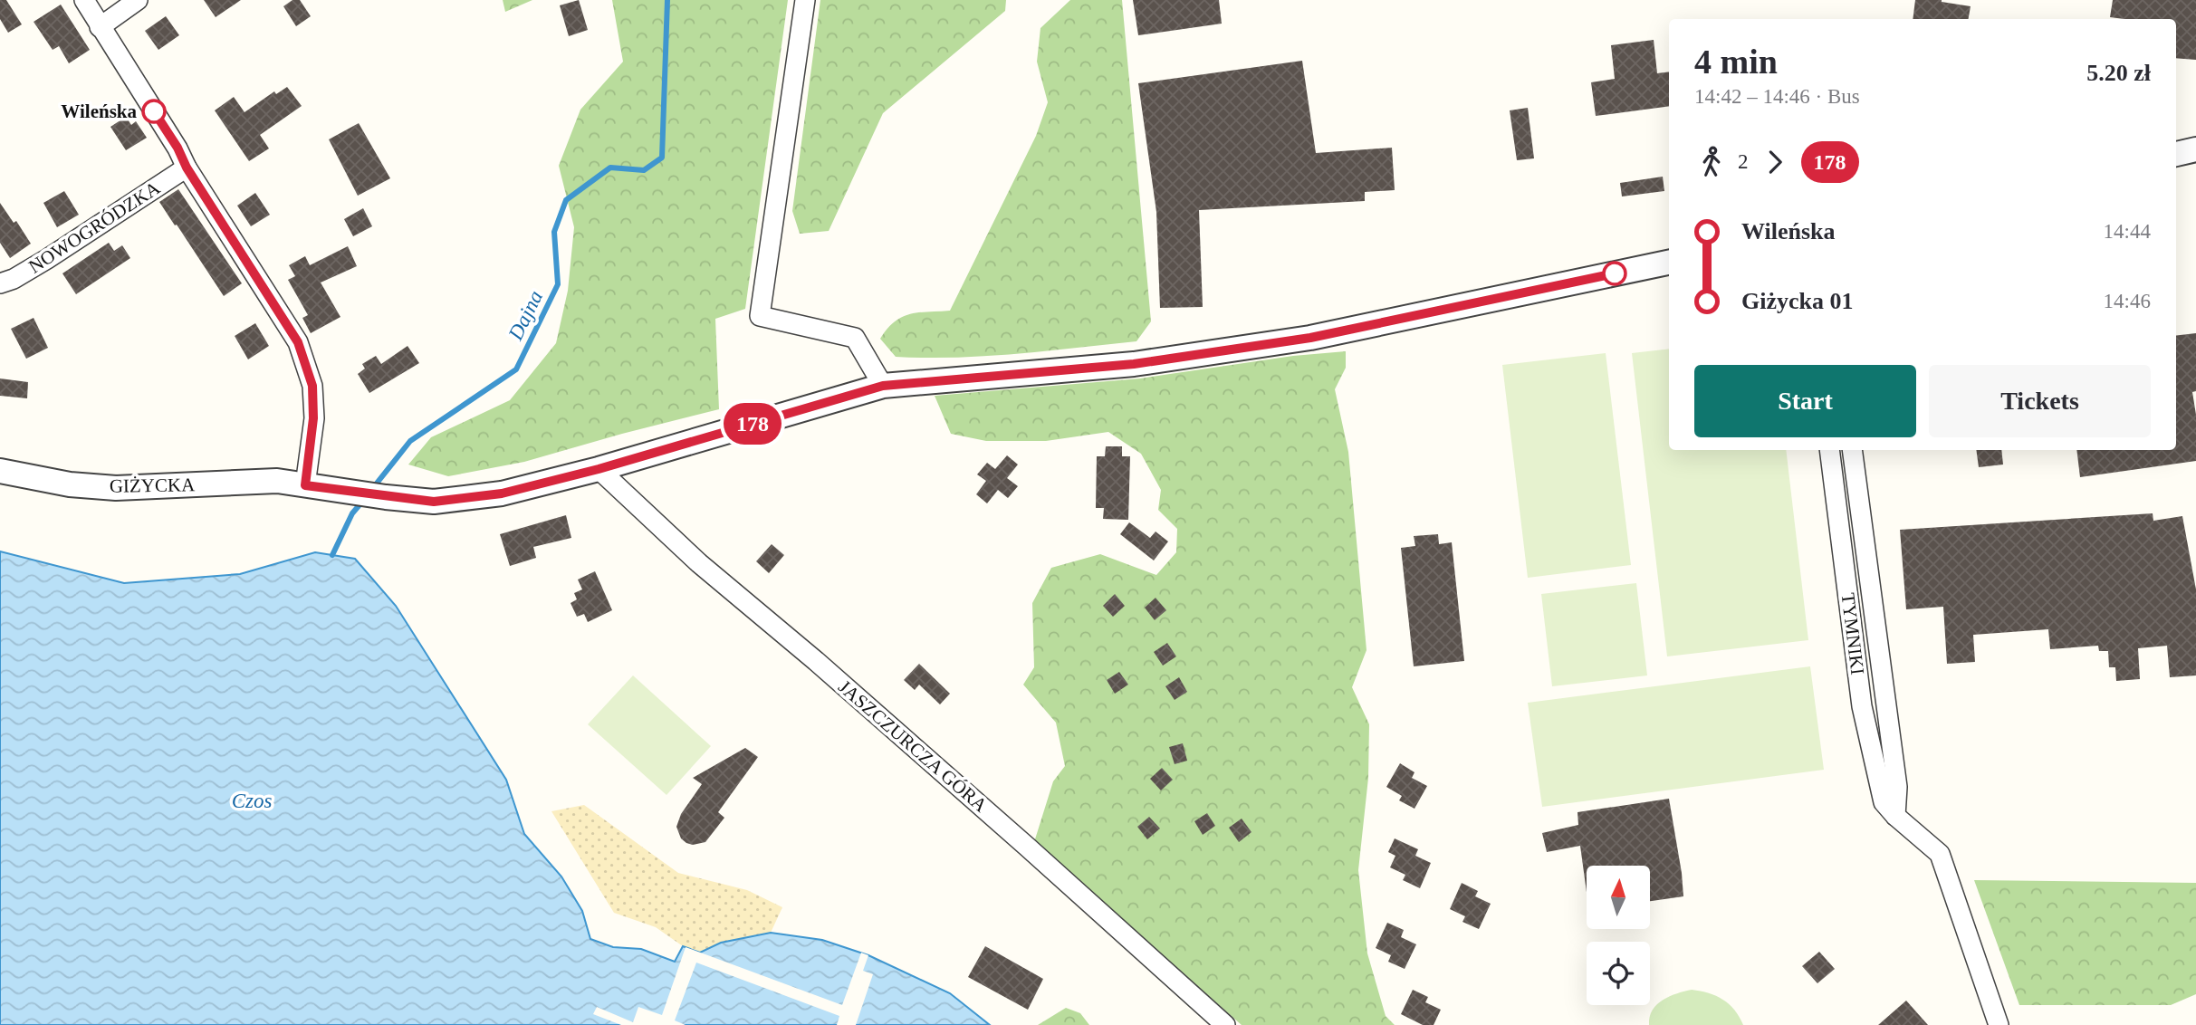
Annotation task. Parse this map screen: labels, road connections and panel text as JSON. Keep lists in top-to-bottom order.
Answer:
{
  "streets": {
    "street": [
      "NOWOGRÓDZKA",
      "GIŻYCKA",
      "TYMNIKI",
      "JASZCZURCZA GÓRA"
    ]
  },
  "crossings": [
    ["GIŻYCKA", "JASZCZURCZA GÓRA"]
  ],
  "water": ["Dajna", "Czos"],
  "places": ["Wileńska"],
  "lines": ["bus line 178"],
  "north": "top",
  "page": {
    "on_map": "178",
    "heading": ["4 min", "14:42 – 14:46 · Bus", "5.20 zł"],
    "legs": ["2", "178"],
    "list": [
      {
        "name": "Wileńska",
        "value": "14:44"
      },
      {
        "name": "Giżycka 01",
        "value": "14:46"
      }
    ],
    "buttons": ["Start", "Tickets"]
  }
}
